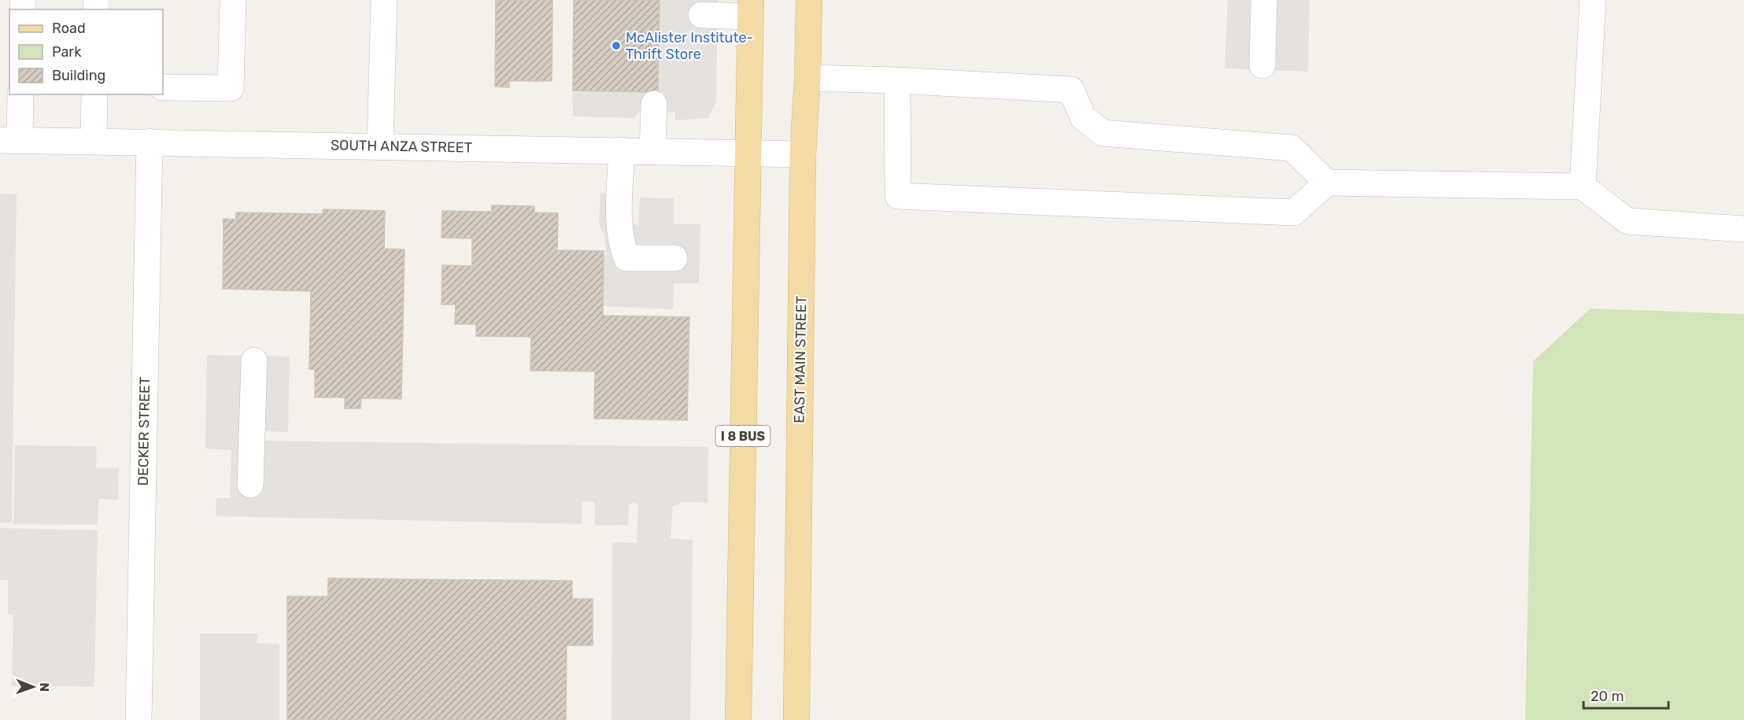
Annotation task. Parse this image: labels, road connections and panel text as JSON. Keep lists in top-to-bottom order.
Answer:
{
  "streets": {
    "main road": ["EAST MAIN STREET", "I 8 BUS"],
    "street": ["SOUTH ANZA STREET", "DECKER STREET"]
  },
  "crossings": [
    ["SOUTH ANZA STREET", "EAST MAIN STREET"],
    ["SOUTH ANZA STREET", "DECKER STREET"],
    ["SOUTH ANZA STREET", "I 8 BUS"]
  ],
  "places": ["McAlister Institute- Thrift Store"],
  "legend": ["Road", "Park", "Building"],
  "scale_bar": "20 m",
  "north": "right"
}
